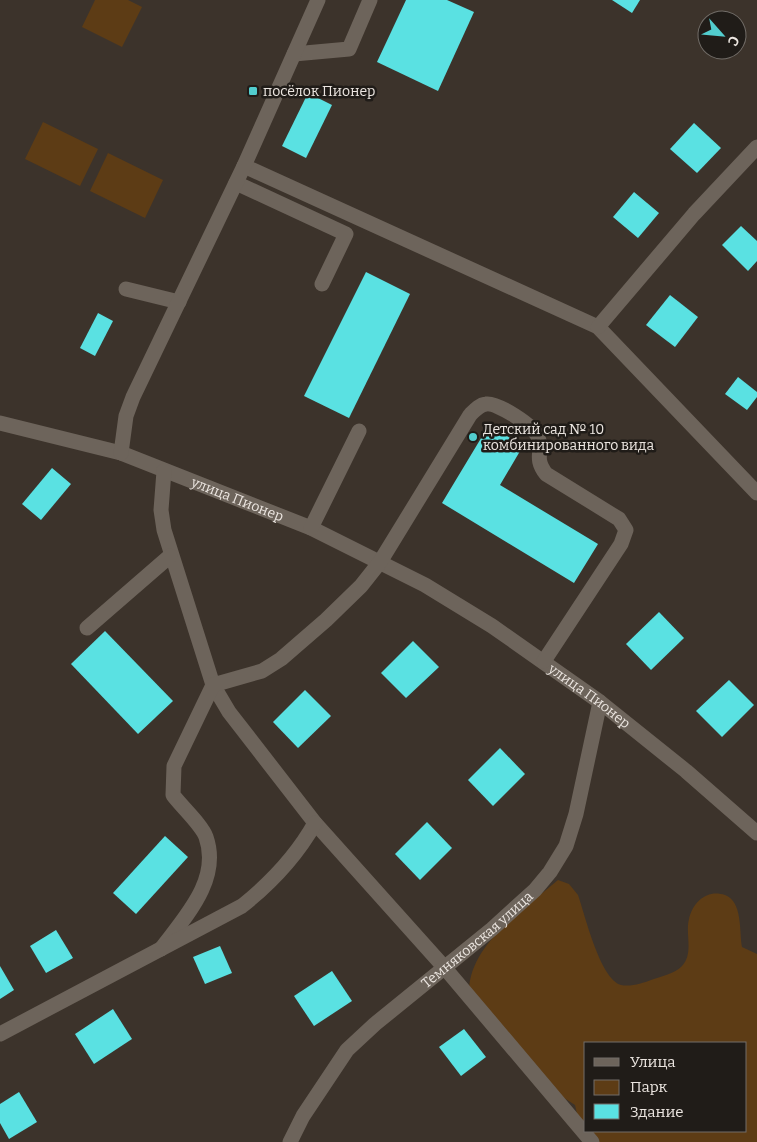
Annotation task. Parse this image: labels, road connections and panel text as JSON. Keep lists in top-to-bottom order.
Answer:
{
  "streets": {
    "street": ["улица Пионер", "Темняковская улица"]
  },
  "crossings": [
    ["улица Пионер", "Темняковская улица"]
  ],
  "places": {
    "transit": ["посёлок Пионер"],
    "other": ["Детский сад № 10 комбинированного вида"]
  },
  "legend": ["Улица", "Парк", "Здание"],
  "north": "bottom right"
}
